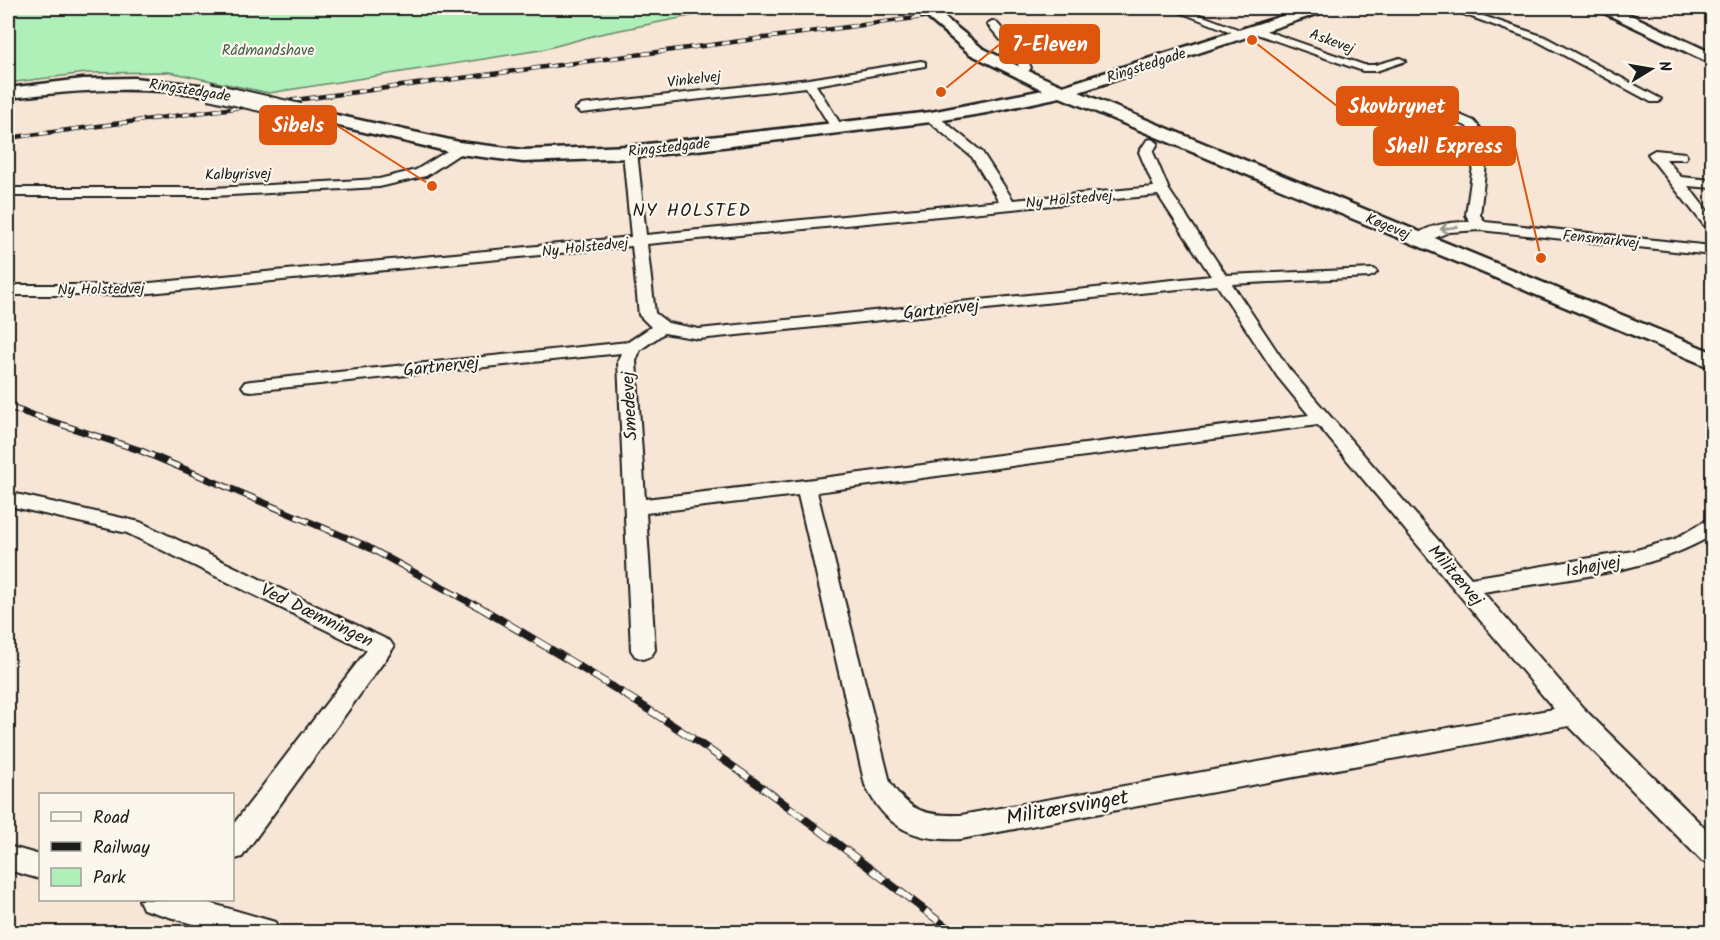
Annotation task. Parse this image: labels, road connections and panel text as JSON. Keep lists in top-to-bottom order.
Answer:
{
  "streets": {
    "street": [
      "Askevej",
      "Ringstedgade",
      "Vinkelvej",
      "Kalbyrisvej",
      "Ny Holstedvej",
      "Køgevej",
      "Fensmarkvej",
      "Gartnervej",
      "Smedevej",
      "Ishøjvej",
      "Militærvej",
      "Ved Dæmningen",
      "Militærsvinget"
    ]
  },
  "crossings": [
    ["Askevej", "Ringstedgade"],
    ["Ringstedgade", "Kalbyrisvej"],
    ["Ringstedgade", "Køgevej"],
    ["Ny Holstedvej", "Militærvej"],
    ["Køgevej", "Fensmarkvej"],
    ["Gartnervej", "Smedevej"],
    ["Gartnervej", "Militærvej"],
    ["Ishøjvej", "Militærvej"],
    ["Militærvej", "Militærsvinget"]
  ],
  "districts": ["NY HOLSTED"],
  "parks": ["Rådmandshave"],
  "places": [
    "Skovbrynet",
    "7-Eleven",
    "Sibels",
    "Shell Express"
  ],
  "legend": ["Road", "Railway", "Park"],
  "north": "right"
}
